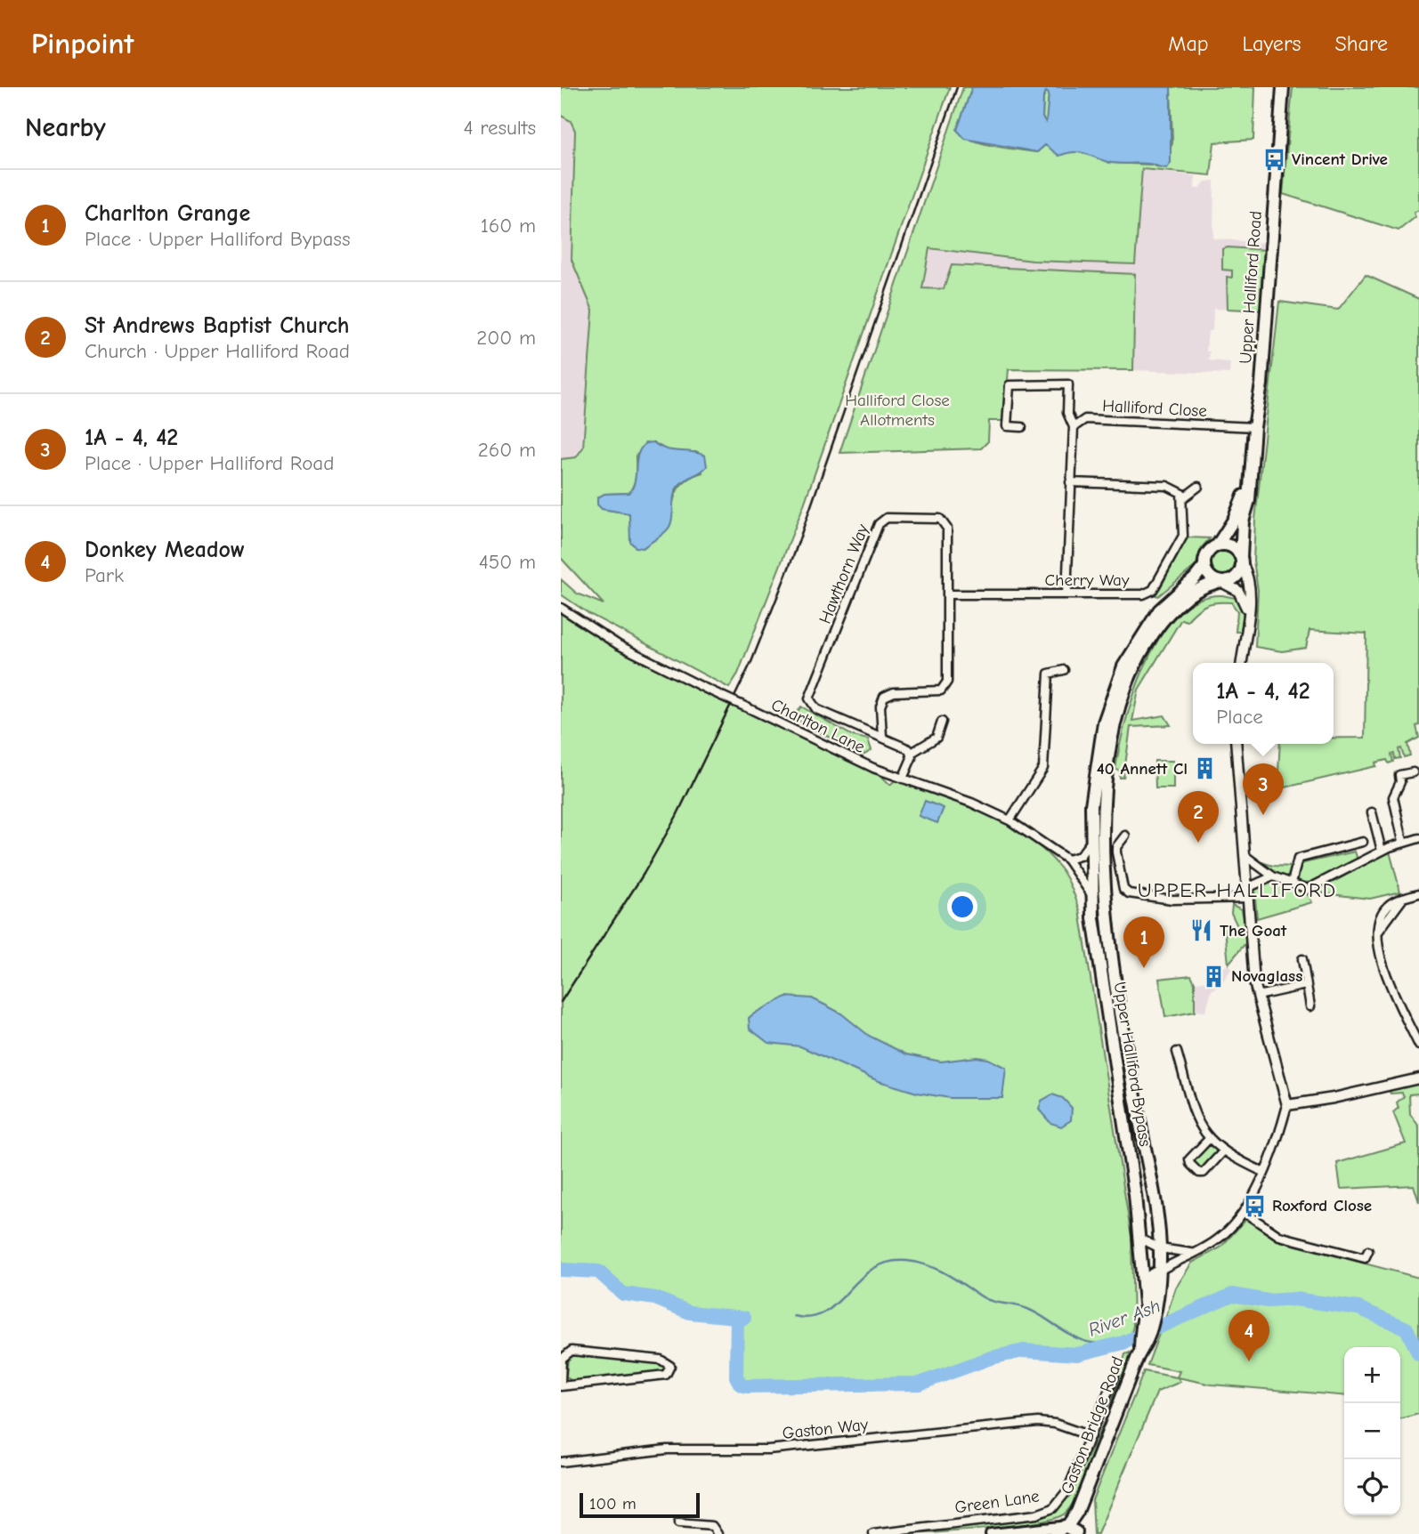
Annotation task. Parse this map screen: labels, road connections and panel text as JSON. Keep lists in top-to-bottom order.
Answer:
{
  "streets": {
    "main road": [
      "Upper Halliford Road",
      "Upper Halliford Bypass",
      "Gaston Bridge Road",
      "Green Lane"
    ],
    "street": [
      "Halliford Close",
      "Hawthorn Way",
      "Cherry Way",
      "Charlton Lane",
      "Gaston Way"
    ]
  },
  "crossings": [
    ["Upper Halliford Road", "Halliford Close"],
    ["Upper Halliford Road", "Upper Halliford Bypass"],
    ["Hawthorn Way", "Cherry Way"],
    ["Charlton Lane", "Upper Halliford Bypass"],
    ["Upper Halliford Bypass", "Gaston Bridge Road"],
    ["Gaston Bridge Road", "Green Lane"],
    ["Gaston Way", "Green Lane"]
  ],
  "districts": ["UPPER HALLIFORD"],
  "water": ["River Ash"],
  "parks": ["Halliford Close Allotments"],
  "places": {
    "bus stop": ["Vincent Drive", "Roxford Close"],
    "building": ["40 Annett Cl", "Novaglass"],
    "restaurant": ["The Goat"]
  },
  "scale_bar": "100 m",
  "page": {
    "header": "Pinpoint",
    "nav": ["Map", "Layers", "Share"],
    "heading": ["Nearby", "4 results"],
    "list": [
      {
        "mark": "1",
        "name": "Charlton Grange",
        "note": "Place · Upper Halliford Bypass",
        "value": "160 m"
      },
      {
        "mark": "2",
        "name": "St Andrews Baptist Church",
        "note": "Church · Upper Halliford Road",
        "value": "200 m"
      },
      {
        "mark": "3",
        "name": "1A - 4, 42",
        "note": "Place · Upper Halliford Road",
        "value": "260 m"
      },
      {
        "mark": "4",
        "name": "Donkey Meadow",
        "note": "Park",
        "value": "450 m"
      }
    ],
    "popup": ["1A - 4, 42", "Place"],
    "pins": [
      "3",
      "2",
      "1",
      "4"
    ],
    "map_buttons": ["+", "−"],
    "scale": "100 m"
  }
}
